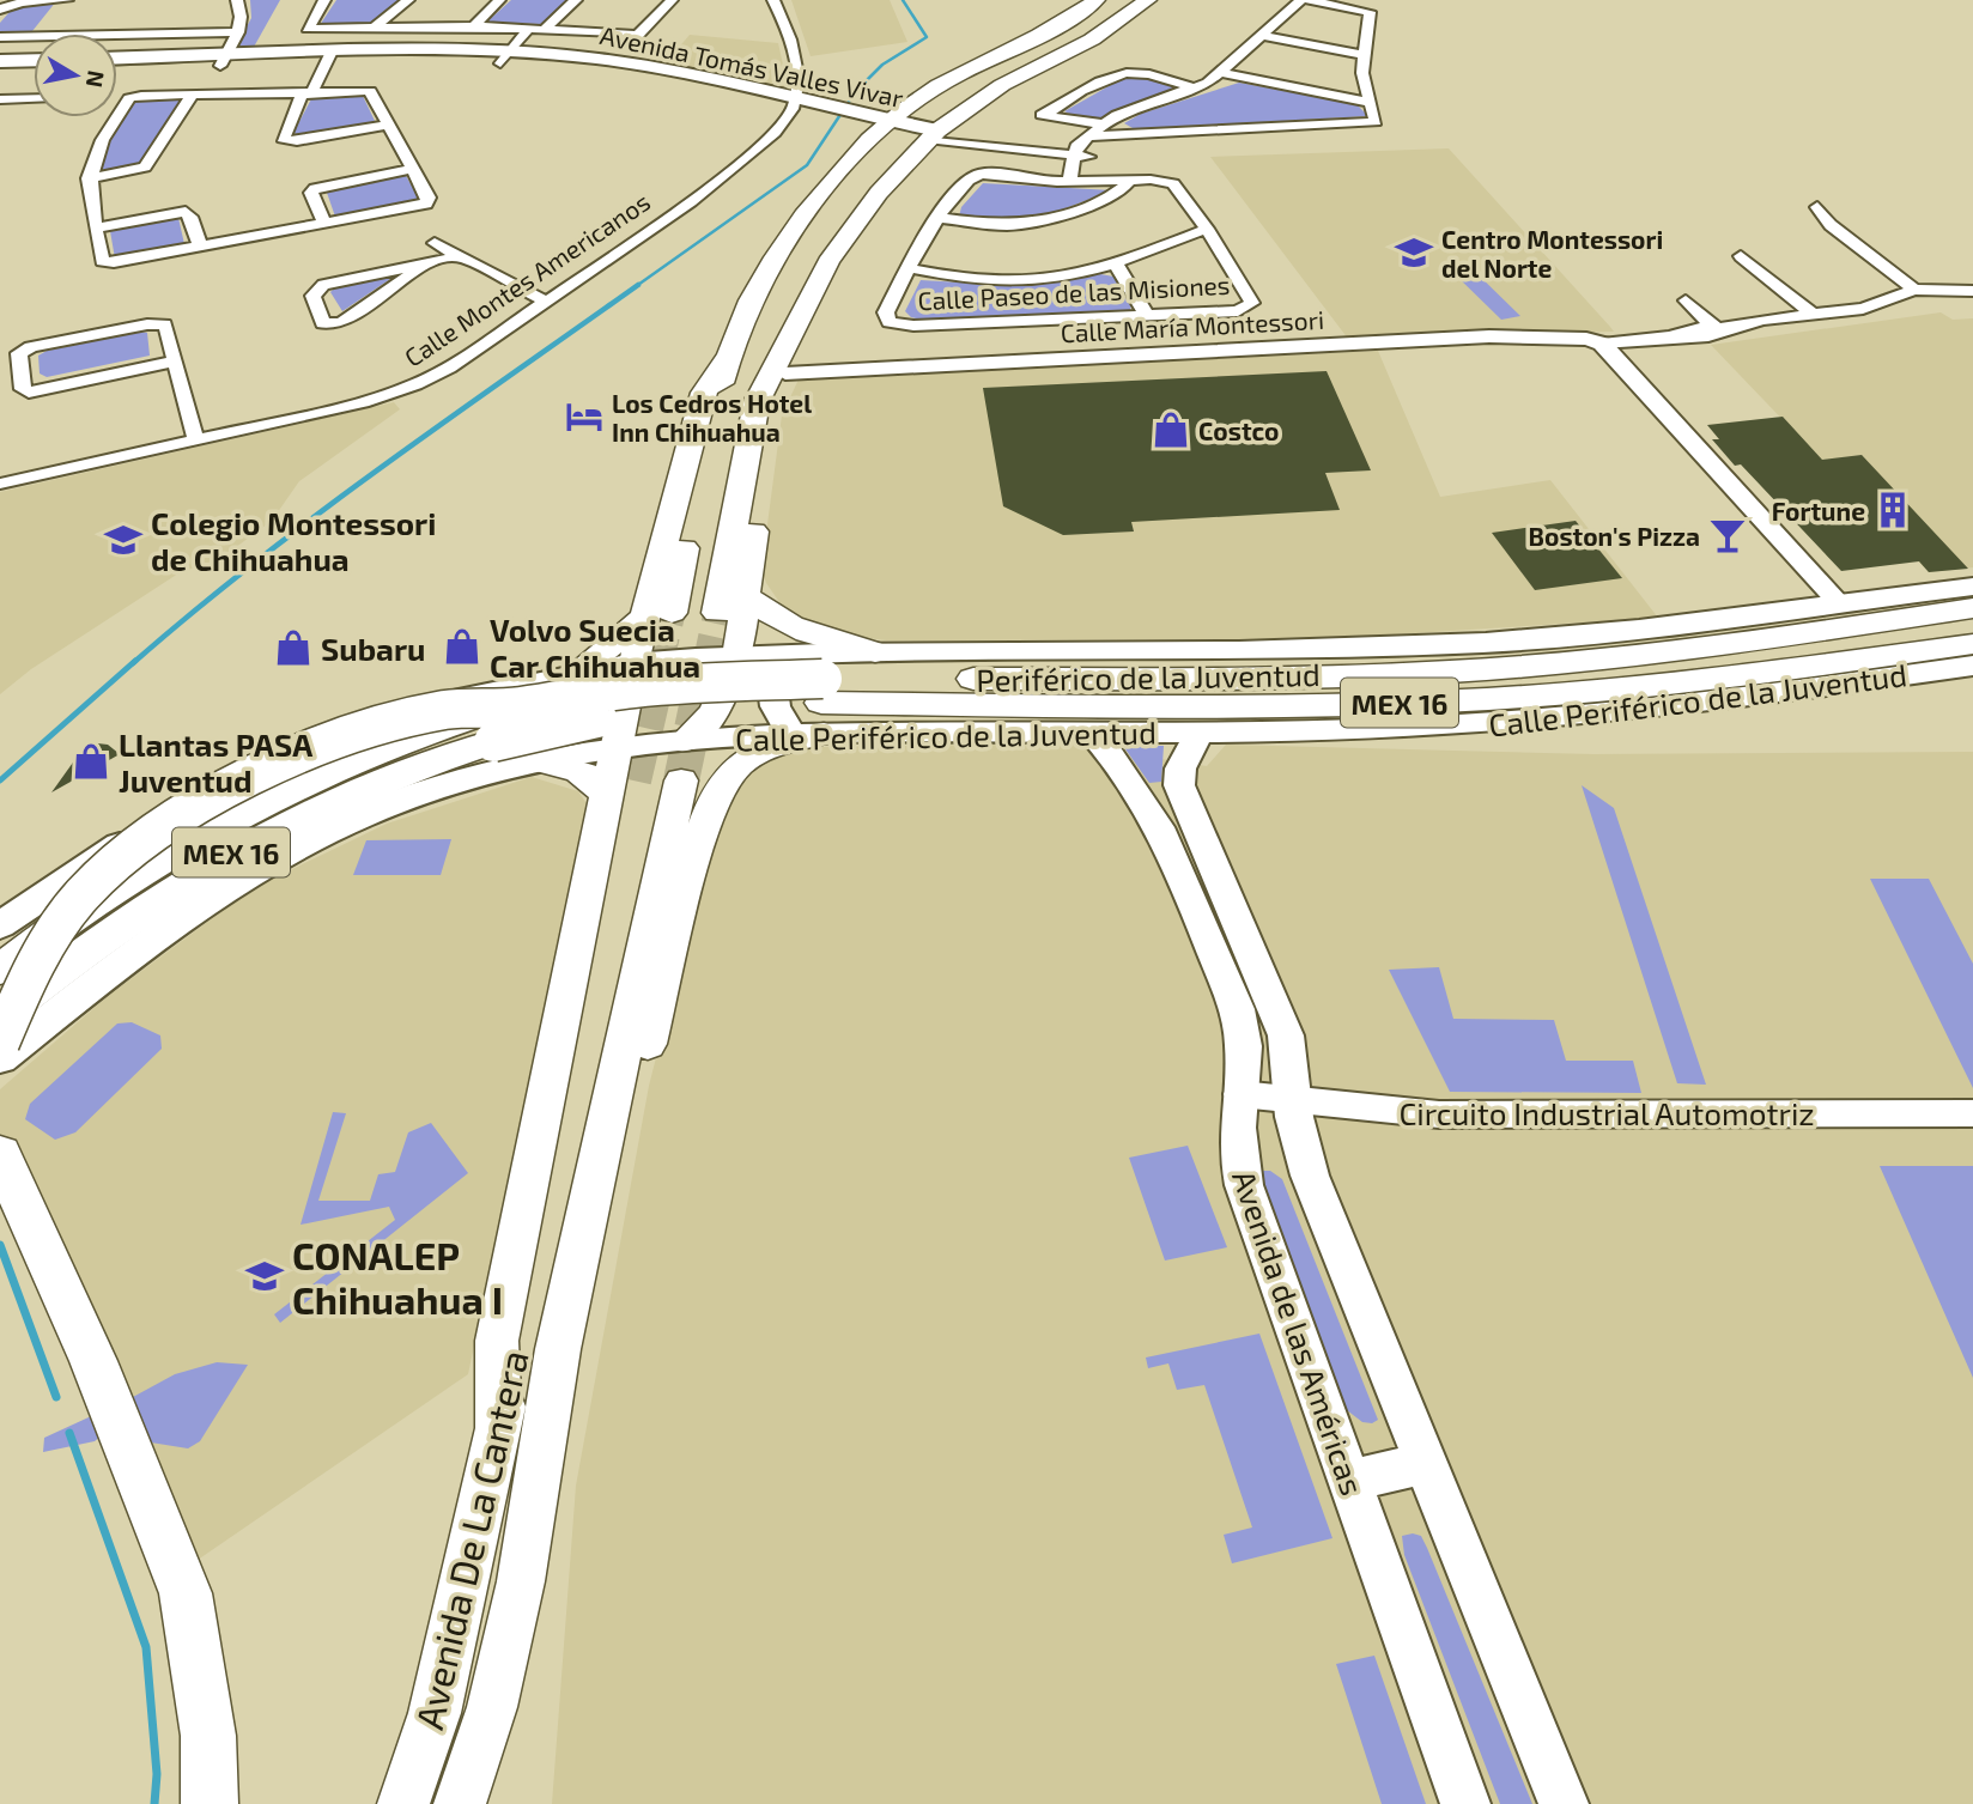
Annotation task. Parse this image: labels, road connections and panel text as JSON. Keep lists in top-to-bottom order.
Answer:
{
  "streets": {
    "highway": ["Periférico de la Juventud", "Calle Periférico de la Juventud", "MEX 16"],
    "main road": ["Avenida Tomás Valles Vivar", "Avenida de las Américas", "Avenida De La Cantera"],
    "street": [
      "Calle Montes Americanos",
      "Calle Paseo de las Misiones",
      "Calle María Montessori",
      "Circuito Industrial Automotriz"
    ]
  },
  "crossings": [
    ["Avenida Tomás Valles Vivar", "Calle Montes Americanos"],
    ["Periférico de la Juventud", "Calle Periférico de la Juventud"],
    ["Calle Periférico de la Juventud", "MEX 16"],
    ["Calle Periférico de la Juventud", "Avenida de las Américas"],
    ["Calle Periférico de la Juventud", "Avenida De La Cantera"],
    ["Circuito Industrial Automotriz", "Avenida de las Américas"]
  ],
  "places": {
    "school or university": ["Centro Montessori del Norte", "Colegio Montessori de Chihuahua", "CONALEP Chihuahua I"],
    "hotel": ["Los Cedros Hotel Inn Chihuahua"],
    "shop": [
      "Costco",
      "Volvo Suecia Car Chihuahua",
      "Subaru",
      "Llantas PASA Juventud"
    ],
    "building": ["Fortune"],
    "bar": ["Boston's Pizza"]
  },
  "north": "right"
}
